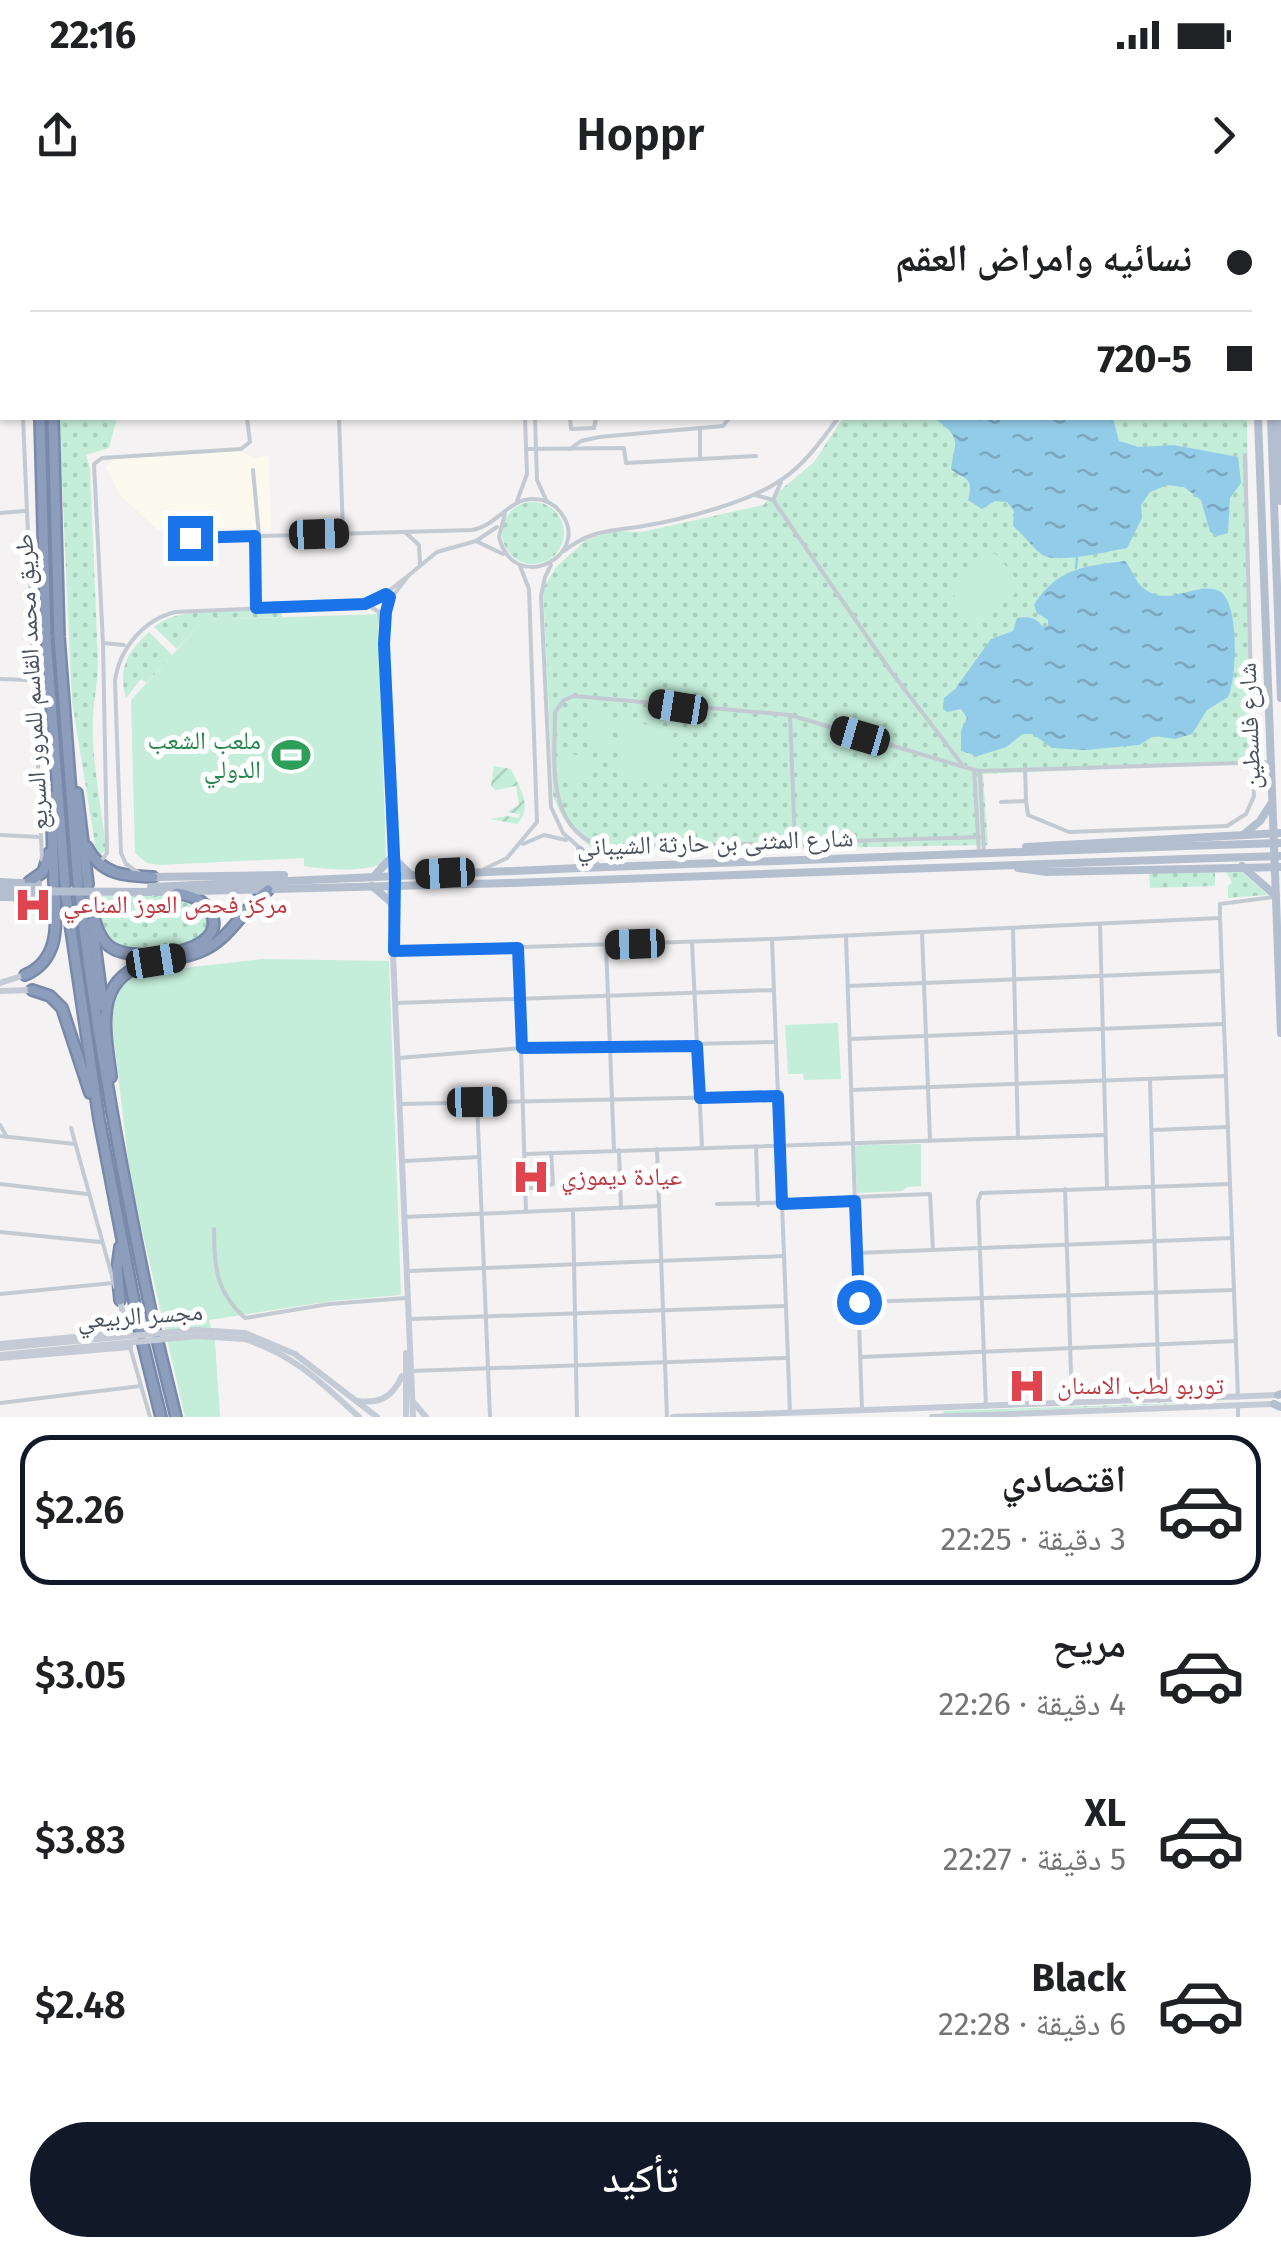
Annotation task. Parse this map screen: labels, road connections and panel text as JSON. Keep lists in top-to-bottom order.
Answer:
{
  "streets": {
    "highway": ["طريق محمد القاسم للمرور السريع"],
    "main road": ["شارع فلسطين", "شارع المثنى بن حارثة الشيباني", "مجسر الربيعي"]
  },
  "places": {
    "sports": ["ملعب الشعب الدولي"],
    "hospital": ["مركز فحص العوز المناعي", "عيادة ديموزي", "توربو لطب الاسنان"]
  },
  "page": {
    "status": "22:16",
    "header": "Hoppr",
    "banner": ["نسائيه وامراض العقم", "720-5"],
    "list": [
      {
        "name": "اقتصادي",
        "note": "3 دقيقة · 22:25",
        "value": "$2.26"
      },
      {
        "name": "مريح",
        "note": "4 دقيقة · 22:26",
        "value": "$3.05"
      },
      {
        "name": "XL",
        "note": "5 دقيقة · 22:27",
        "value": "$3.83"
      },
      {
        "name": "Black",
        "note": "6 دقيقة · 22:28",
        "value": "$2.48"
      }
    ],
    "buttons": "تأكيد"
  }
}
